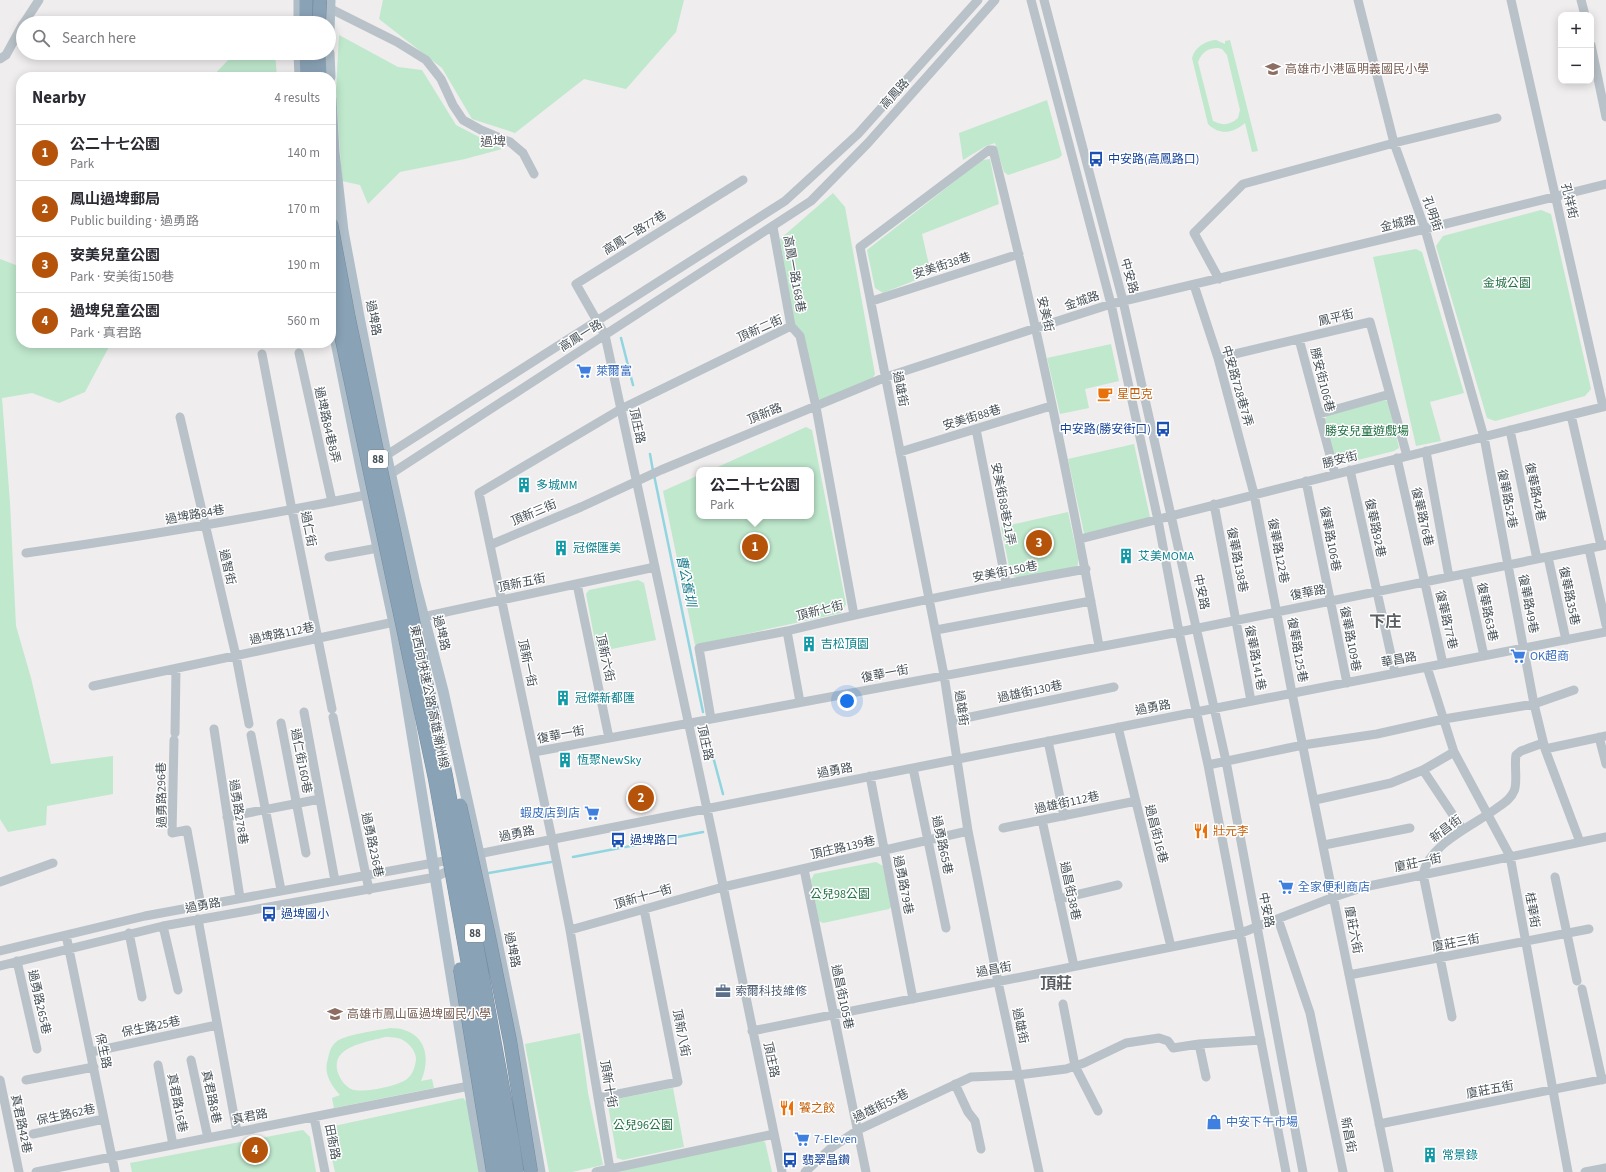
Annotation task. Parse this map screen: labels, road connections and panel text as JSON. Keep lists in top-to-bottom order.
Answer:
{
  "streets": {
    "highway": ["88", "東西向快速公路 高雄潮州線"],
    "main road": ["過埤路"],
    "street": [
      "高鳳路",
      "孔祥街",
      "孔明街",
      "金城路",
      "高鳳一路77巷",
      "安美街38巷",
      "高鳳一路168巷",
      "中安路",
      "安美街",
      "鳳平街",
      "頂新二街",
      "高鳳一路",
      "勝安街106巷",
      "中安路728巷7弄",
      "過雄街",
      "頂新路",
      "安美街88巷",
      "過埤路84巷8弄",
      "頂庄路",
      "勝安街",
      "復華路42巷",
      "復華路52巷",
      "安美街88巷21弄",
      "頂新三街",
      "過埤路84巷",
      "復華路76巷",
      "復華路92巷",
      "過仁街",
      "復華路106巷",
      "復華路122巷",
      "復華路138巷",
      "過智街",
      "安美街150巷",
      "頂新五街",
      "復華路",
      "復華路35巷",
      "復華路49巷",
      "頂新七街",
      "復華路63巷",
      "復華路77巷",
      "過埤路112巷",
      "復華路109巷",
      "復華路125巷",
      "頂新六街",
      "復華路141巷",
      "華昌路",
      "頂新一街",
      "復華一街",
      "過雄街130巷",
      "過勇路",
      "過仁街160巷",
      "過勇路296巷",
      "過雄街112巷",
      "過勇路278巷",
      "新昌街",
      "過昌街16巷",
      "過勇路236巷",
      "過勇路65巷",
      "頂庄路139巷",
      "廈莊一街",
      "過勇路79巷",
      "過昌街38巷",
      "頂新十一街",
      "桂華街",
      "廈莊六街",
      "廈莊三街",
      "過昌街",
      "過昌街105巷",
      "過勇路265巷",
      "保生路25巷",
      "頂新八街",
      "保生路",
      "頂新十街",
      "廈莊五街",
      "真君路8巷",
      "真君路16巷",
      "過雄街55巷",
      "保生路62巷",
      "真君路",
      "真君路42巷",
      "田衙路"
    ]
  },
  "crossings": [
    ["高鳳路", "高鳳一路"],
    ["孔祥街", "金城路"],
    ["孔祥街", "勝安街"],
    ["孔明街", "金城路"],
    ["孔明街", "勝安街"],
    ["孔明街", "復華路52巷"],
    ["金城路", "中安路"],
    ["金城路", "安美街"],
    ["金城路", "中安路728巷7弄"],
    ["金城路", "過雄街"],
    ["金城路", "頂新路"],
    ["高鳳一路77巷", "高鳳一路"],
    ["高鳳一路77巷", "頂庄路"],
    ["安美街38巷", "安美街"],
    ["安美街38巷", "過雄街"],
    ["高鳳一路168巷", "頂新二街"],
    ["高鳳一路168巷", "高鳳一路"],
    ["中安路", "勝安街"],
    ["中安路", "復華路"],
    ["中安路", "華昌路"],
    ["中安路", "過勇路"],
    ["中安路", "廈莊一街"],
    ["中安路", "過昌街"],
    ["中安路", "過雄街55巷"],
    ["安美街", "過雄街"],
    ["安美街", "安美街88巷"],
    ["安美街", "勝安街"],
    ["安美街", "安美街150巷"],
    ["安美街", "復華路"],
    ["過埤路", "高鳳一路"],
    ["過埤路", "頂新五街"],
    ["過埤路", "過勇路"],
    ["鳳平街", "勝安街106巷"],
    ["鳳平街", "中安路728巷7弄"],
    ["鳳平街", "勝安街"],
    ["頂新二街", "頂新路"],
    ["頂新二街", "頂庄路"],
    ["頂新二街", "頂新七街"],
    ["頂新二街", "頂新一街"],
    ["高鳳一路", "頂庄路"],
    ["高鳳一路", "過埤路84巷"],
    ["勝安街106巷", "勝安街"],
    ["中安路728巷7弄", "勝安街"],
    ["中安路728巷7弄", "復華路122巷"],
    ["過雄街", "頂新路"],
    ["過雄街", "安美街88巷"],
    ["過雄街", "安美街150巷"],
    ["過雄街", "頂新七街"],
    ["過雄街", "復華一街"],
    ["過雄街", "過雄街130巷"],
    ["過雄街", "過勇路"],
    ["過雄街", "頂庄路139巷"],
    ["過雄街", "過昌街"],
    ["過雄街", "過雄街55巷"],
    ["頂新路", "頂新三街"],
    ["安美街88巷", "安美街88巷21弄"],
    ["過埤路84巷8弄", "過埤路84巷"],
    ["頂庄路", "頂新三街"],
    ["頂庄路", "頂新五街"],
    ["頂庄路", "復華一街"],
    ["頂庄路", "過勇路"],
    ["頂庄路", "頂庄路139巷"],
    ["頂庄路", "頂新十一街"],
    ["頂庄路", "過昌街"],
    ["勝安街", "復華路42巷"],
    ["勝安街", "復華路52巷"],
    ["勝安街", "復華路76巷"],
    ["勝安街", "復華路92巷"],
    ["勝安街", "復華路106巷"],
    ["勝安街", "復華路122巷"],
    ["勝安街", "復華路138巷"],
    ["復華路42巷", "復華路"],
    ["復華路52巷", "復華路"],
    ["復華路52巷", "復華路49巷"],
    ["安美街88巷21弄", "安美街150巷"],
    ["頂新三街", "頂新一街"],
    ["過埤路84巷", "過仁街"],
    ["過埤路84巷", "過智街"],
    ["復華路76巷", "復華路"],
    ["復華路76巷", "復華路77巷"],
    ["復華路92巷", "復華路"],
    ["復華路92巷", "華昌路"],
    ["過仁街", "過埤路112巷"],
    ["過仁街", "過勇路236巷"],
    ["復華路106巷", "復華路"],
    ["復華路106巷", "復華路109巷"],
    ["復華路122巷", "復華路"],
    ["復華路122巷", "復華路125巷"],
    ["復華路138巷", "復華路"],
    ["復華路138巷", "復華路141巷"],
    ["過智街", "過埤路112巷"],
    ["安美街150巷", "頂新七街"],
    ["頂新五街", "過埤路112巷"],
    ["頂新五街", "頂新六街"],
    ["頂新五街", "頂新一街"],
    ["復華路", "復華路35巷"],
    ["復華路", "復華路49巷"],
    ["復華路", "復華路63巷"],
    ["復華路", "復華路77巷"],
    ["復華路", "復華路109巷"],
    ["復華路", "復華路125巷"],
    ["復華路", "復華路141巷"],
    ["復華路", "復華一街"],
    ["復華路35巷", "華昌路"],
    ["復華路49巷", "華昌路"],
    ["頂新七街", "復華一街"],
    ["復華路63巷", "華昌路"],
    ["復華路77巷", "華昌路"],
    ["過埤路112巷", "過勇路296巷"],
    ["復華路109巷", "華昌路"],
    ["復華路125巷", "華昌路"],
    ["復華路125巷", "廈莊六街"],
    ["頂新六街", "復華一街"],
    ["復華路141巷", "華昌路"],
    ["華昌路", "過勇路"],
    ["華昌路", "桂華街"],
    ["華昌路", "廈莊六街"],
    ["頂新一街", "復華一街"],
    ["頂新一街", "過勇路"],
    ["頂新一街", "頂新十街"],
    ["過勇路", "過勇路296巷"],
    ["過勇路", "過勇路278巷"],
    ["過勇路", "過昌街16巷"],
    ["過勇路", "過勇路236巷"],
    ["過勇路", "過勇路65巷"],
    ["過勇路", "過勇路79巷"],
    ["過勇路", "過勇路265巷"],
    ["過勇路", "保生路"],
    ["過勇路", "頂新十街"],
    ["過雄街112巷", "過昌街16巷"],
    ["過雄街112巷", "過昌街38巷"],
    ["新昌街", "廈莊一街"],
    ["新昌街", "桂華街"],
    ["過昌街16巷", "過昌街"],
    ["過勇路65巷", "頂庄路139巷"],
    ["頂庄路139巷", "過勇路79巷"],
    ["頂庄路139巷", "頂新十一街"],
    ["頂庄路139巷", "過昌街105巷"],
    ["廈莊一街", "桂華街"],
    ["廈莊一街", "廈莊六街"],
    ["廈莊一街", "過昌街"],
    ["過勇路79巷", "過昌街"],
    ["過昌街38巷", "過昌街"],
    ["頂新十一街", "頂新八街"],
    ["頂新十一街", "頂新十街"],
    ["桂華街", "廈莊三街"],
    ["桂華街", "廈莊五街"],
    ["廈莊六街", "廈莊三街"],
    ["廈莊六街", "廈莊五街"],
    ["過昌街", "過昌街105巷"],
    ["過昌街105巷", "過雄街55巷"],
    ["保生路25巷", "保生路"],
    ["頂新八街", "頂新十街"],
    ["保生路", "保生路62巷"],
    ["保生路", "真君路"],
    ["真君路8巷", "真君路"],
    ["真君路16巷", "真君路"],
    ["真君路", "田衙路"]
  ],
  "districts": ["過埤", "下庄", "頂莊"],
  "water": ["曹公舊圳"],
  "parks": [
    "金城公園",
    "勝安兒童遊戲場",
    "公兒98公園",
    "公兒96公園"
  ],
  "places": {
    "school or university": ["高雄市小港區明義國民小學", "高雄市鳳山區過埤國民小學"],
    "bus stop": [
      "中安路(高鳳路口)",
      "中安路(勝安街口)",
      "過埤路口",
      "過埤國小",
      "翡翠晶鑽"
    ],
    "supermarket": [
      "萊爾富",
      "OK超商",
      "蝦皮店到店",
      "全家便利商店",
      "7-Eleven"
    ],
    "cafe": ["星巴克"],
    "building": [
      "多城MM",
      "冠傑匯美",
      "艾美MOMA",
      "吉松頂園",
      "冠傑新都匯",
      "恆聚NewSky",
      "常景錄"
    ],
    "restaurant": ["壯元李", "饕之餃"],
    "office": ["索爾科技維修"],
    "shop": ["中安下午市場"]
  },
  "page": {
    "map_buttons": ["+", "−"],
    "search": "Search here",
    "heading": ["Nearby", "4 results"],
    "list": [
      {
        "mark": "1",
        "name": "公二十七公園",
        "note": "Park",
        "value": "140 m"
      },
      {
        "mark": "2",
        "name": "鳳山過埤郵局",
        "note": "Public building · 過勇路",
        "value": "170 m"
      },
      {
        "mark": "3",
        "name": "安美兒童公園",
        "note": "Park · 安美街150巷",
        "value": "190 m"
      },
      {
        "mark": "4",
        "name": "過埤兒童公園",
        "note": "Park · 真君路",
        "value": "560 m"
      }
    ],
    "popup": ["公二十七公園", "Park"],
    "pins": [
      "3",
      "1",
      "2",
      "4"
    ]
  }
}
